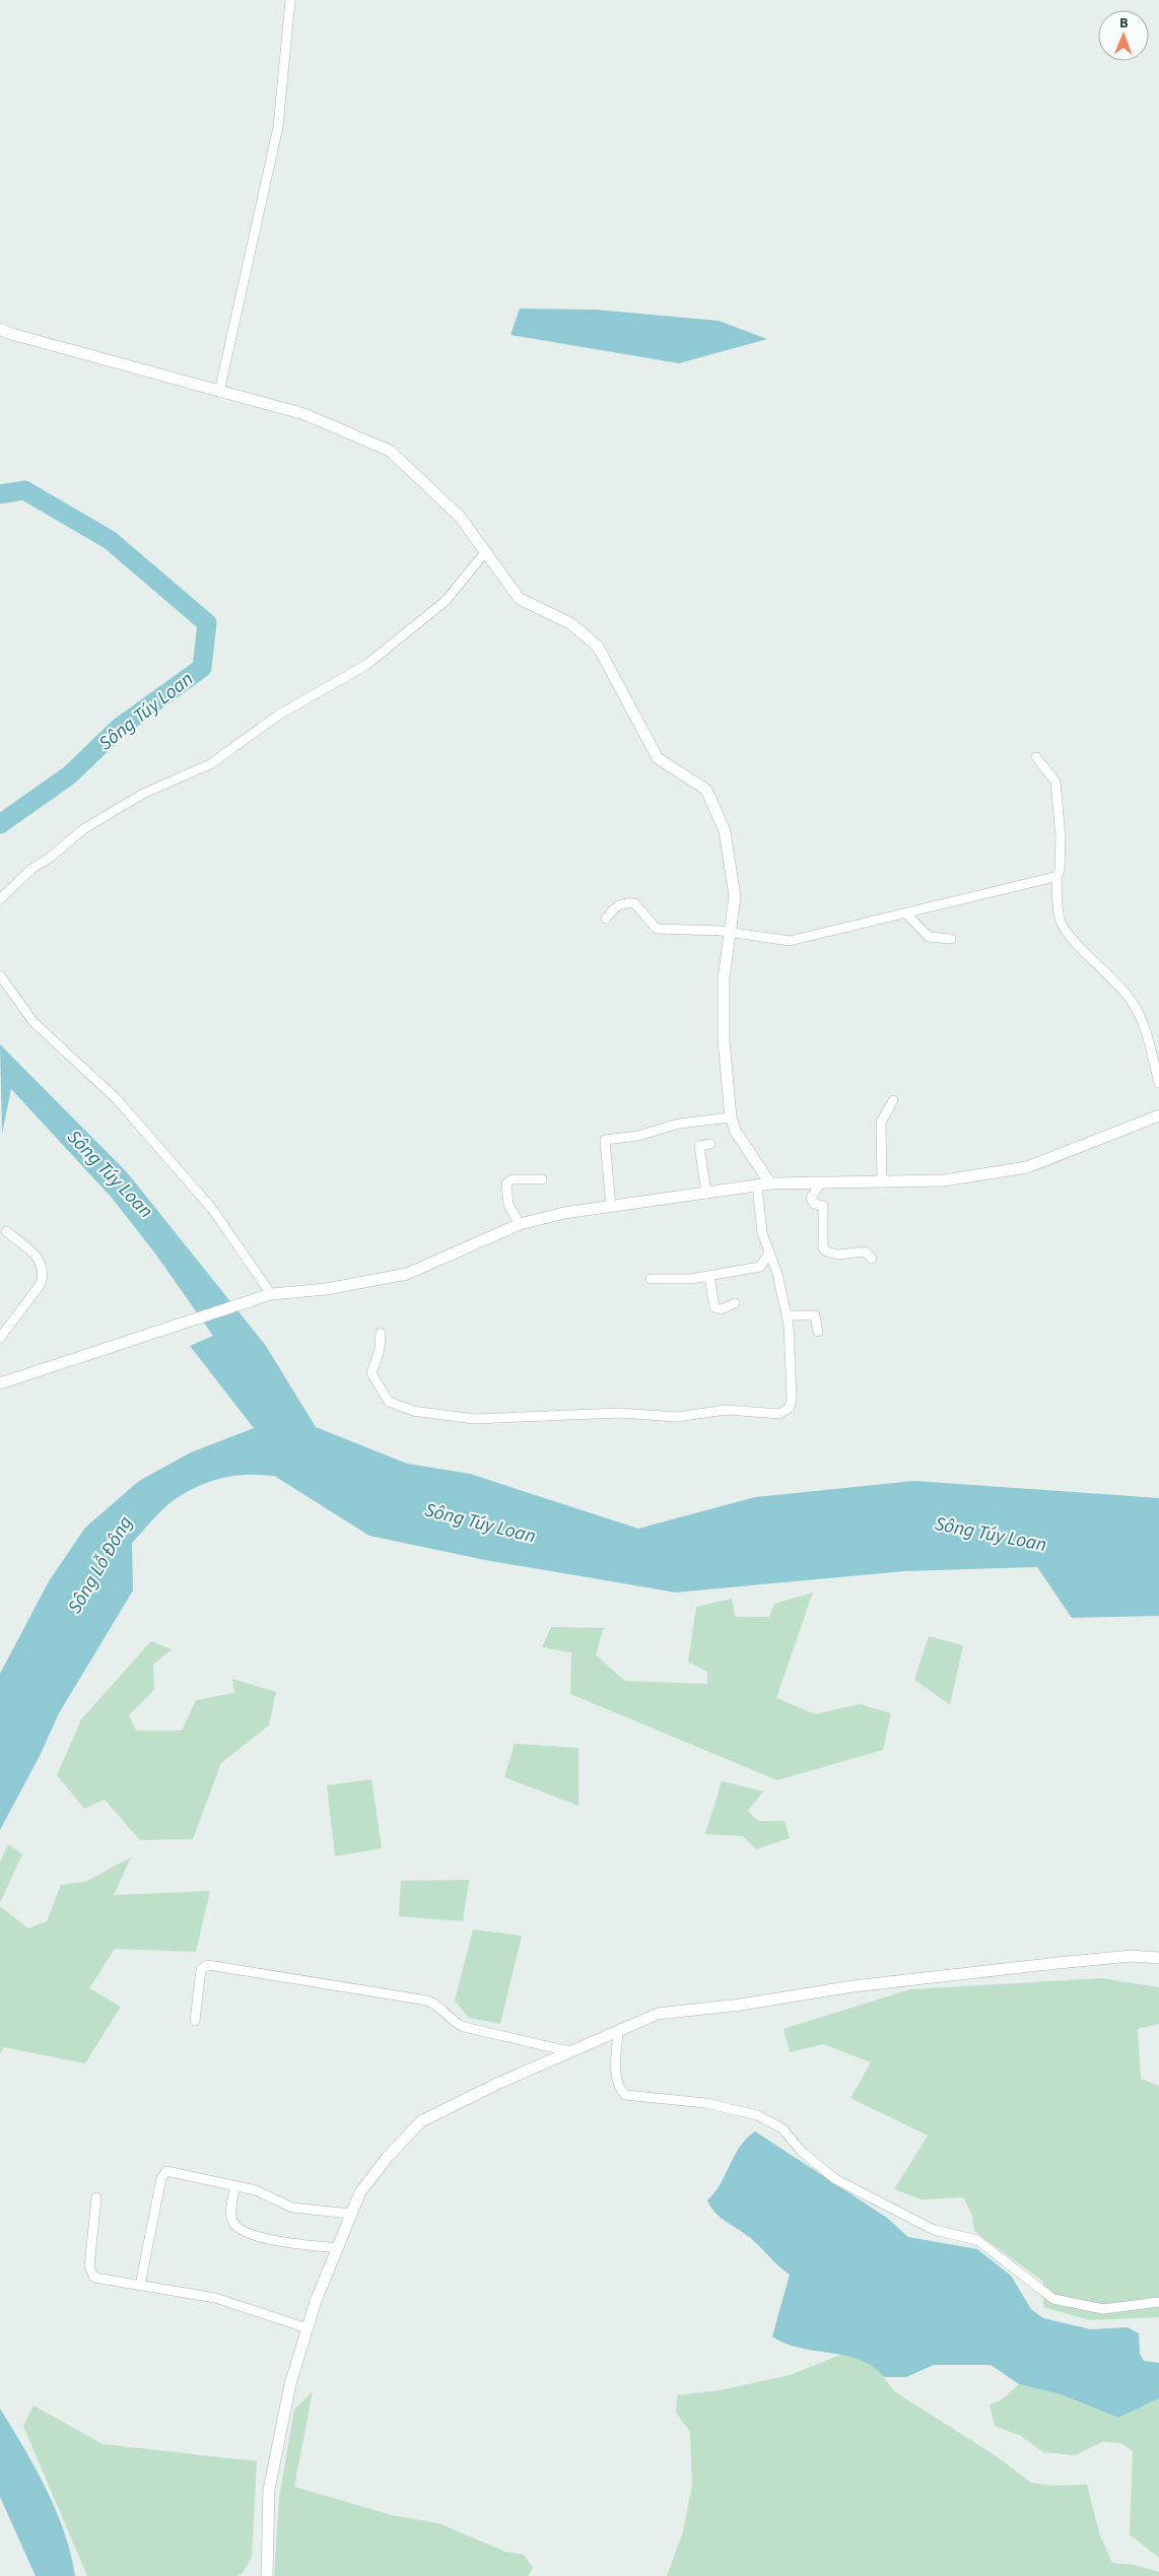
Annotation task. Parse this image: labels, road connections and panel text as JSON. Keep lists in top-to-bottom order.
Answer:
{
  "water": ["Sông Túy Loan", "Sông Lỗ Đông"],
  "north": "top"
}
